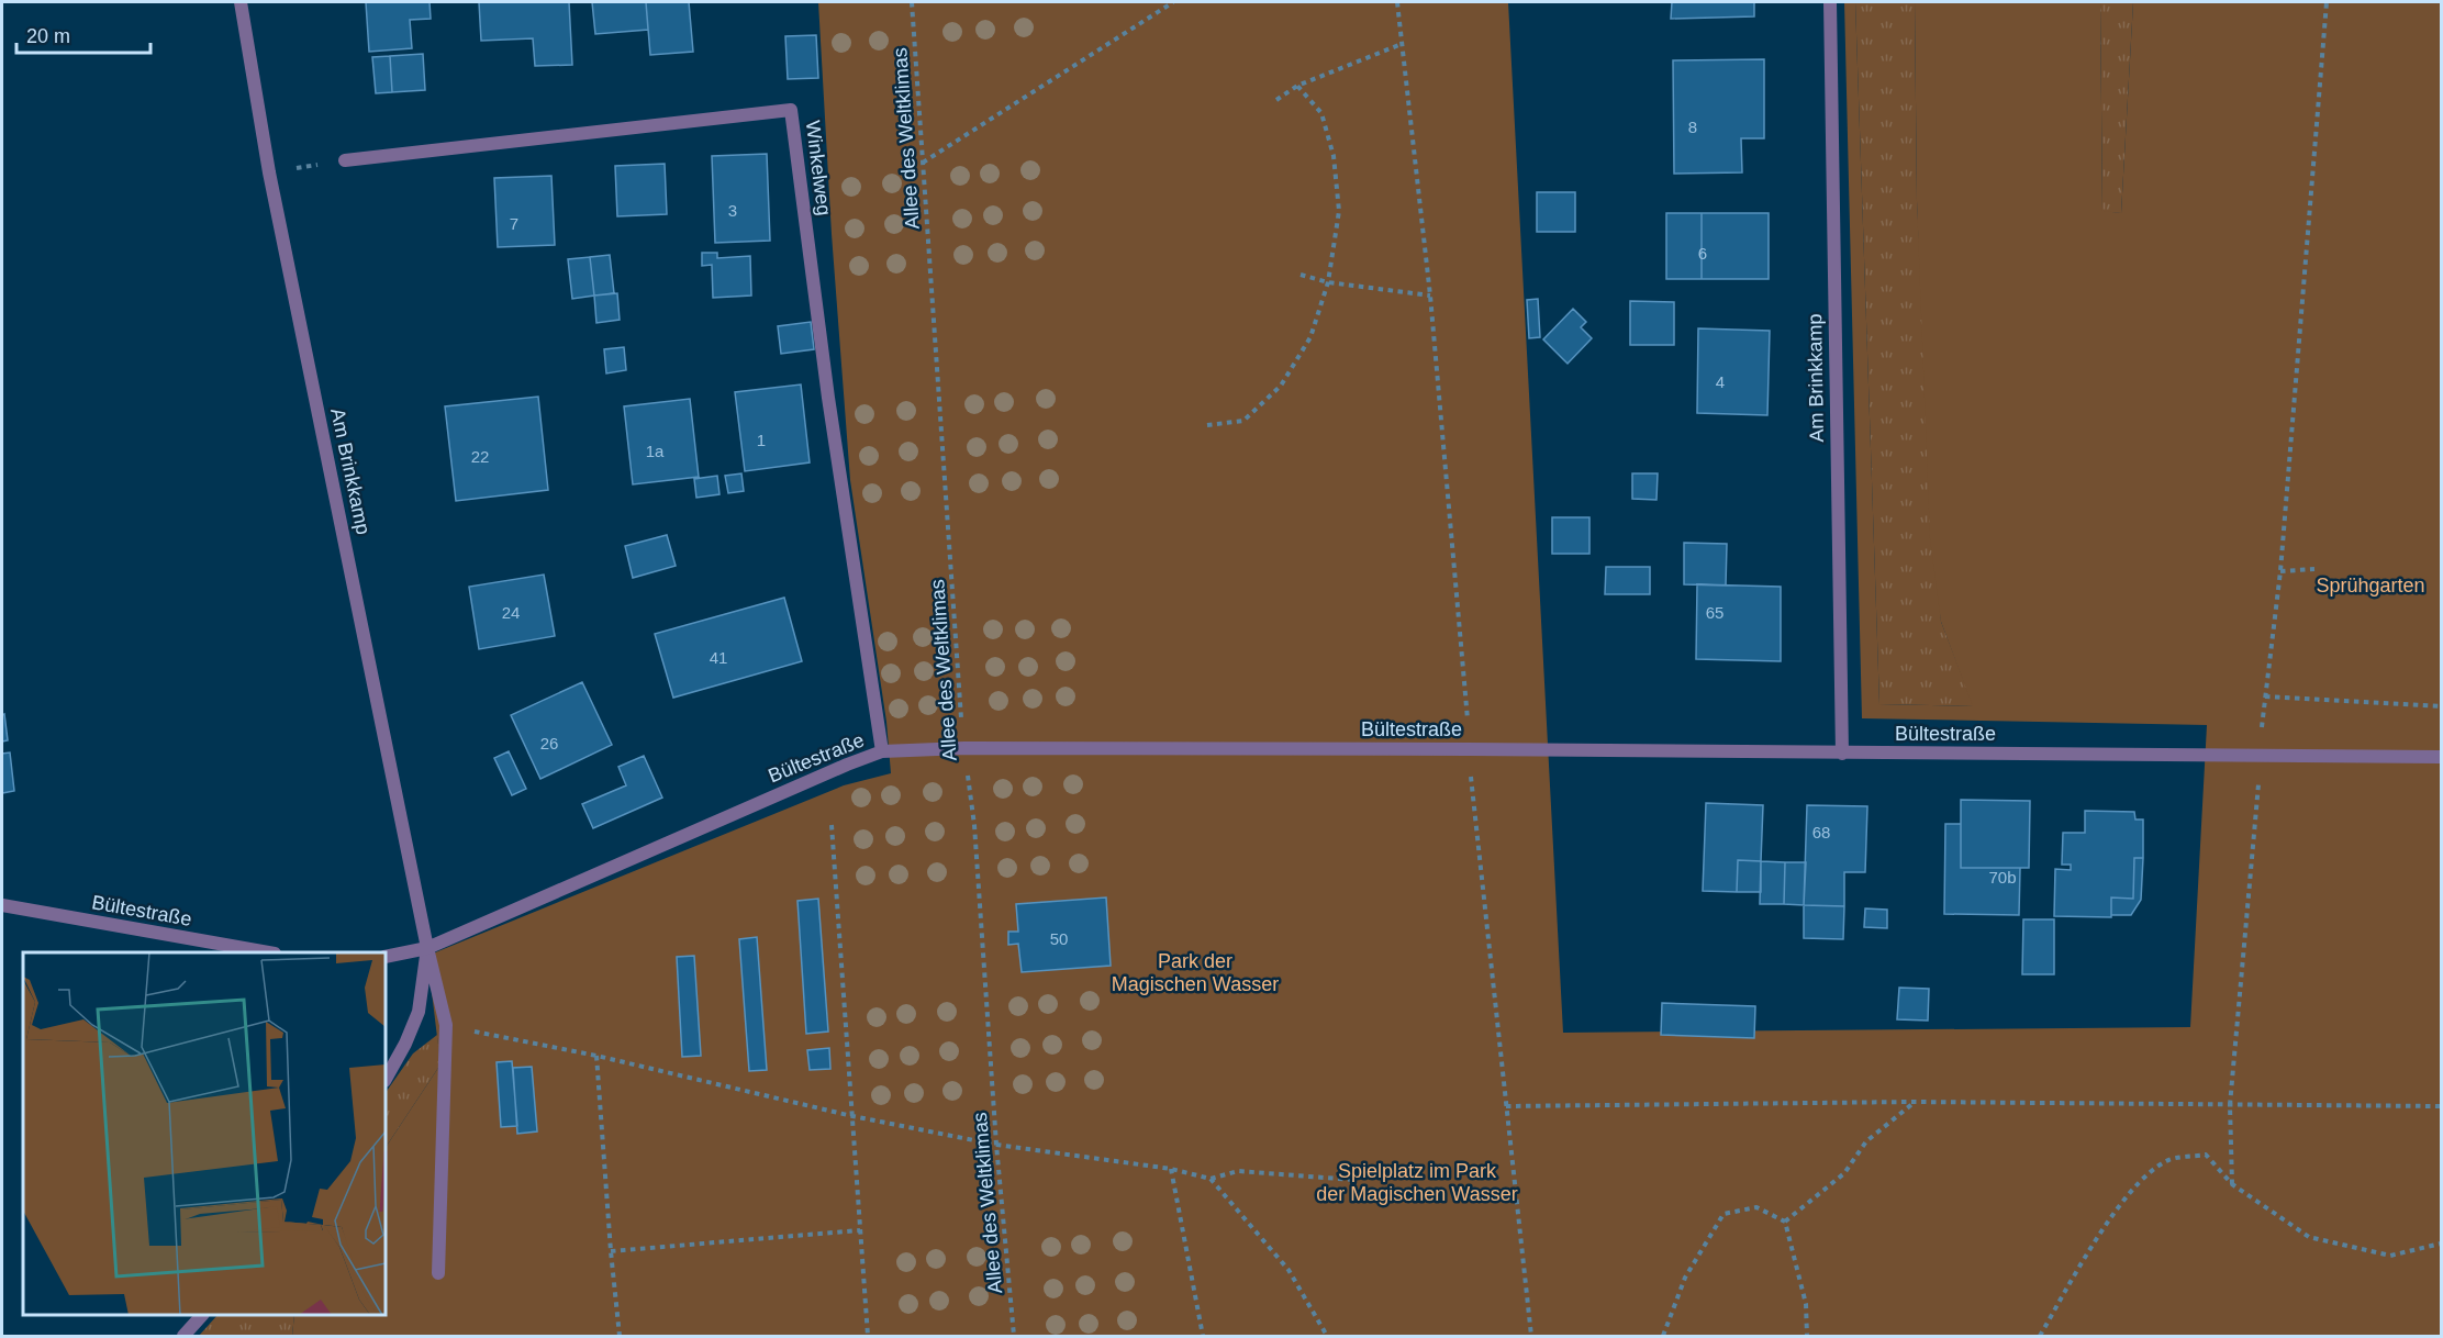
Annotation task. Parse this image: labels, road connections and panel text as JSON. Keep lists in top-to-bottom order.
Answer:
{
  "streets": {
    "street": ["Winkelweg", "Am Brinkkamp", "Bültestraße"],
    "path": ["Allee des Weltklimas"]
  },
  "crossings": [
    ["Allee des Weltklimas", "Bültestraße"],
    ["Winkelweg", "Bültestraße"],
    ["Am Brinkkamp", "Bültestraße"]
  ],
  "parks": ["Sprühgarten", "Park der Magischen Wasser", "Spielplatz im Park der Magischen Wasser"],
  "house_numbers": [
    "8",
    "3",
    "7",
    "6",
    "4",
    "1",
    "1a",
    "22",
    "24",
    "65",
    "41",
    "26",
    "68",
    "70b",
    "50"
  ],
  "scale_bar": "20 m"
}
